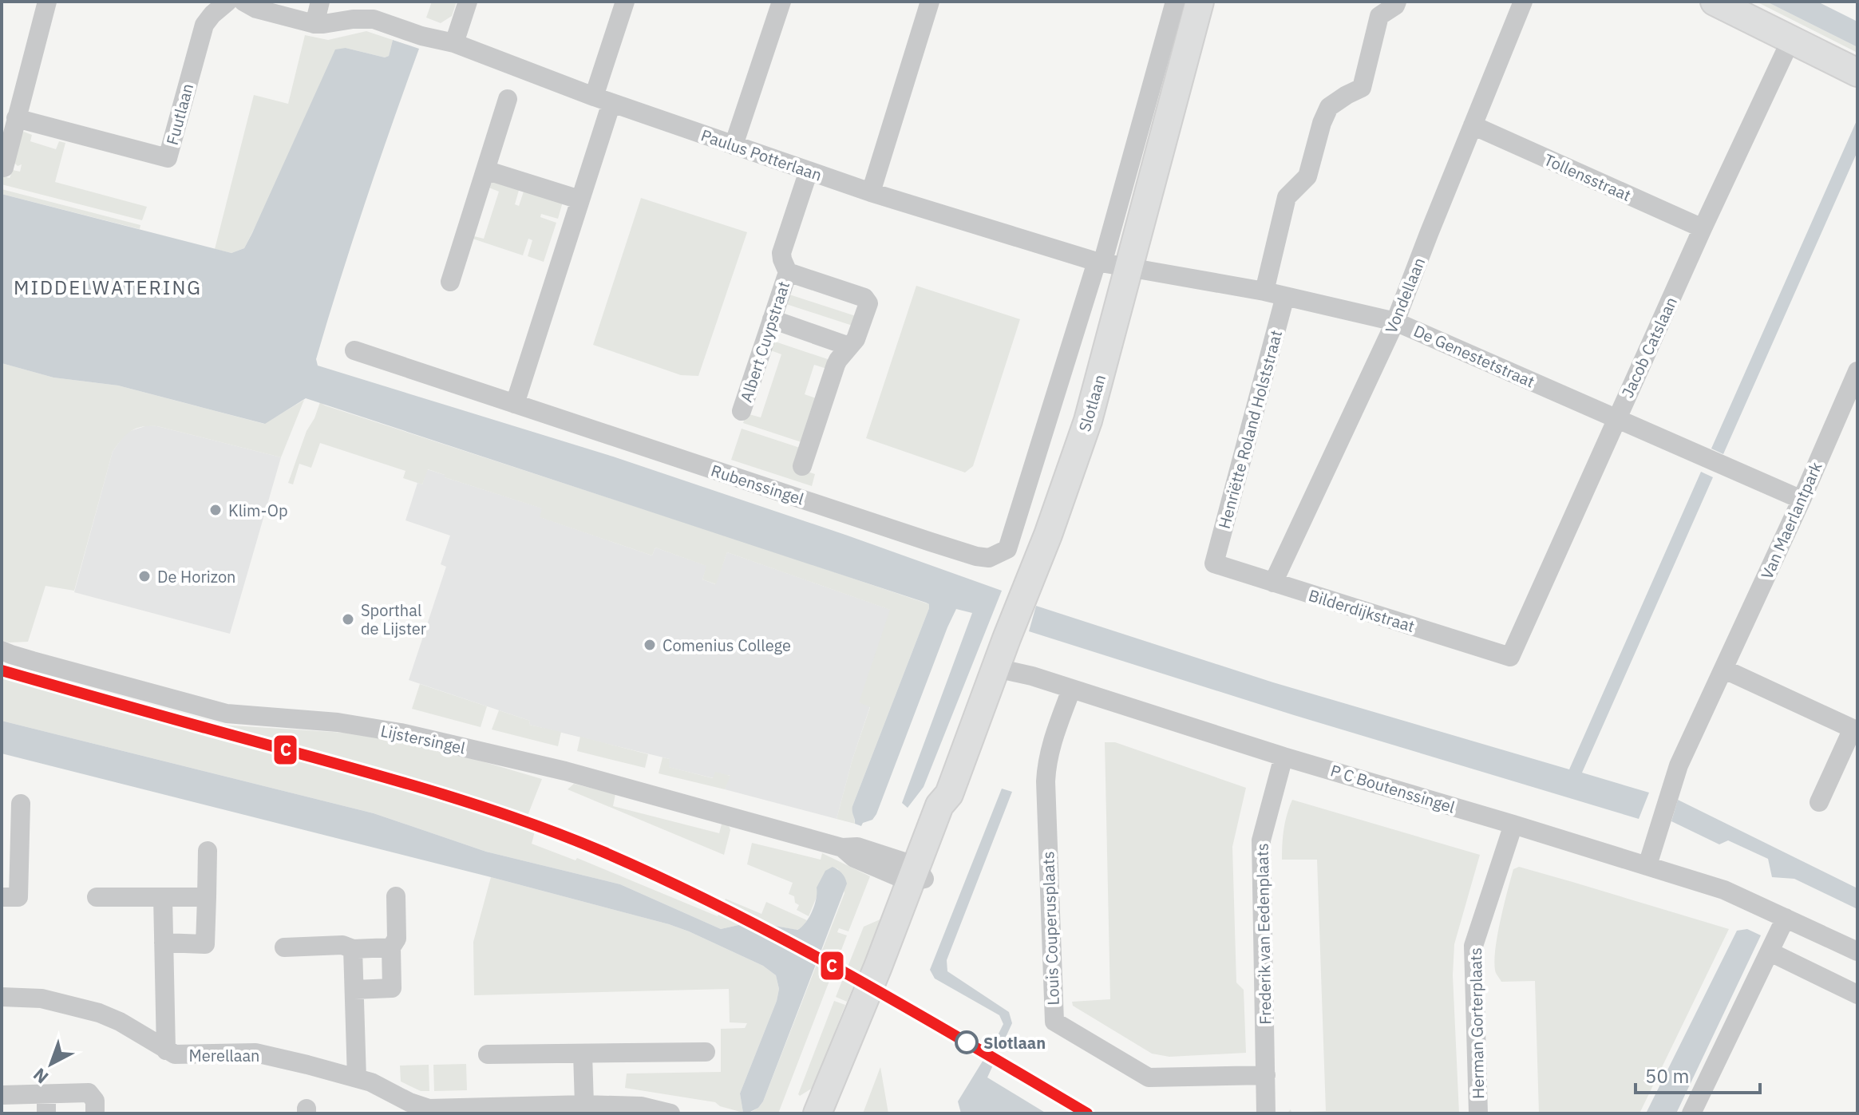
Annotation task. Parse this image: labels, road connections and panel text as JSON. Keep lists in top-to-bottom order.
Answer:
{
  "streets": {
    "street": [
      "Fuutlaan",
      "Paulus Potterlaan",
      "Tollensstraat",
      "Vondellaan",
      "Albert Cuypstraat",
      "Jacob Catslaan",
      "De Genestetstraat",
      "Slotlaan",
      "Henriëtte Roland Holststraat",
      "Rubenssingel",
      "Van Maerlantpark",
      "Bilderdijkstraat",
      "Lijstersingel",
      "P C Boutenssingel",
      "Louis Couperusplaats",
      "Frederik van Eedenplaats",
      "Herman Gorterplaats",
      "Merellaan"
    ]
  },
  "crossings": [
    ["Paulus Potterlaan", "Albert Cuypstraat"],
    ["Paulus Potterlaan", "De Genestetstraat"],
    ["Paulus Potterlaan", "Slotlaan"],
    ["Paulus Potterlaan", "Rubenssingel"],
    ["Tollensstraat", "Vondellaan"],
    ["Tollensstraat", "Jacob Catslaan"],
    ["Vondellaan", "De Genestetstraat"],
    ["Vondellaan", "Bilderdijkstraat"],
    ["Jacob Catslaan", "De Genestetstraat"],
    ["Jacob Catslaan", "Bilderdijkstraat"],
    ["De Genestetstraat", "Slotlaan"],
    ["De Genestetstraat", "Henriëtte Roland Holststraat"],
    ["De Genestetstraat", "Van Maerlantpark"],
    ["Slotlaan", "Lijstersingel"],
    ["Slotlaan", "P C Boutenssingel"],
    ["Henriëtte Roland Holststraat", "Bilderdijkstraat"],
    ["Van Maerlantpark", "P C Boutenssingel"],
    ["P C Boutenssingel", "Louis Couperusplaats"],
    ["P C Boutenssingel", "Frederik van Eedenplaats"],
    ["P C Boutenssingel", "Herman Gorterplaats"],
    ["Louis Couperusplaats", "Frederik van Eedenplaats"]
  ],
  "districts": ["MIDDELWATERING"],
  "places": [
    "Klim-Op",
    "De Horizon",
    "Sporthal de Lijster",
    "Comenius College",
    "Slotlaan"
  ],
  "lines": ["metro line C"],
  "scale_bar": "50 m",
  "north": "bottom left"
}
